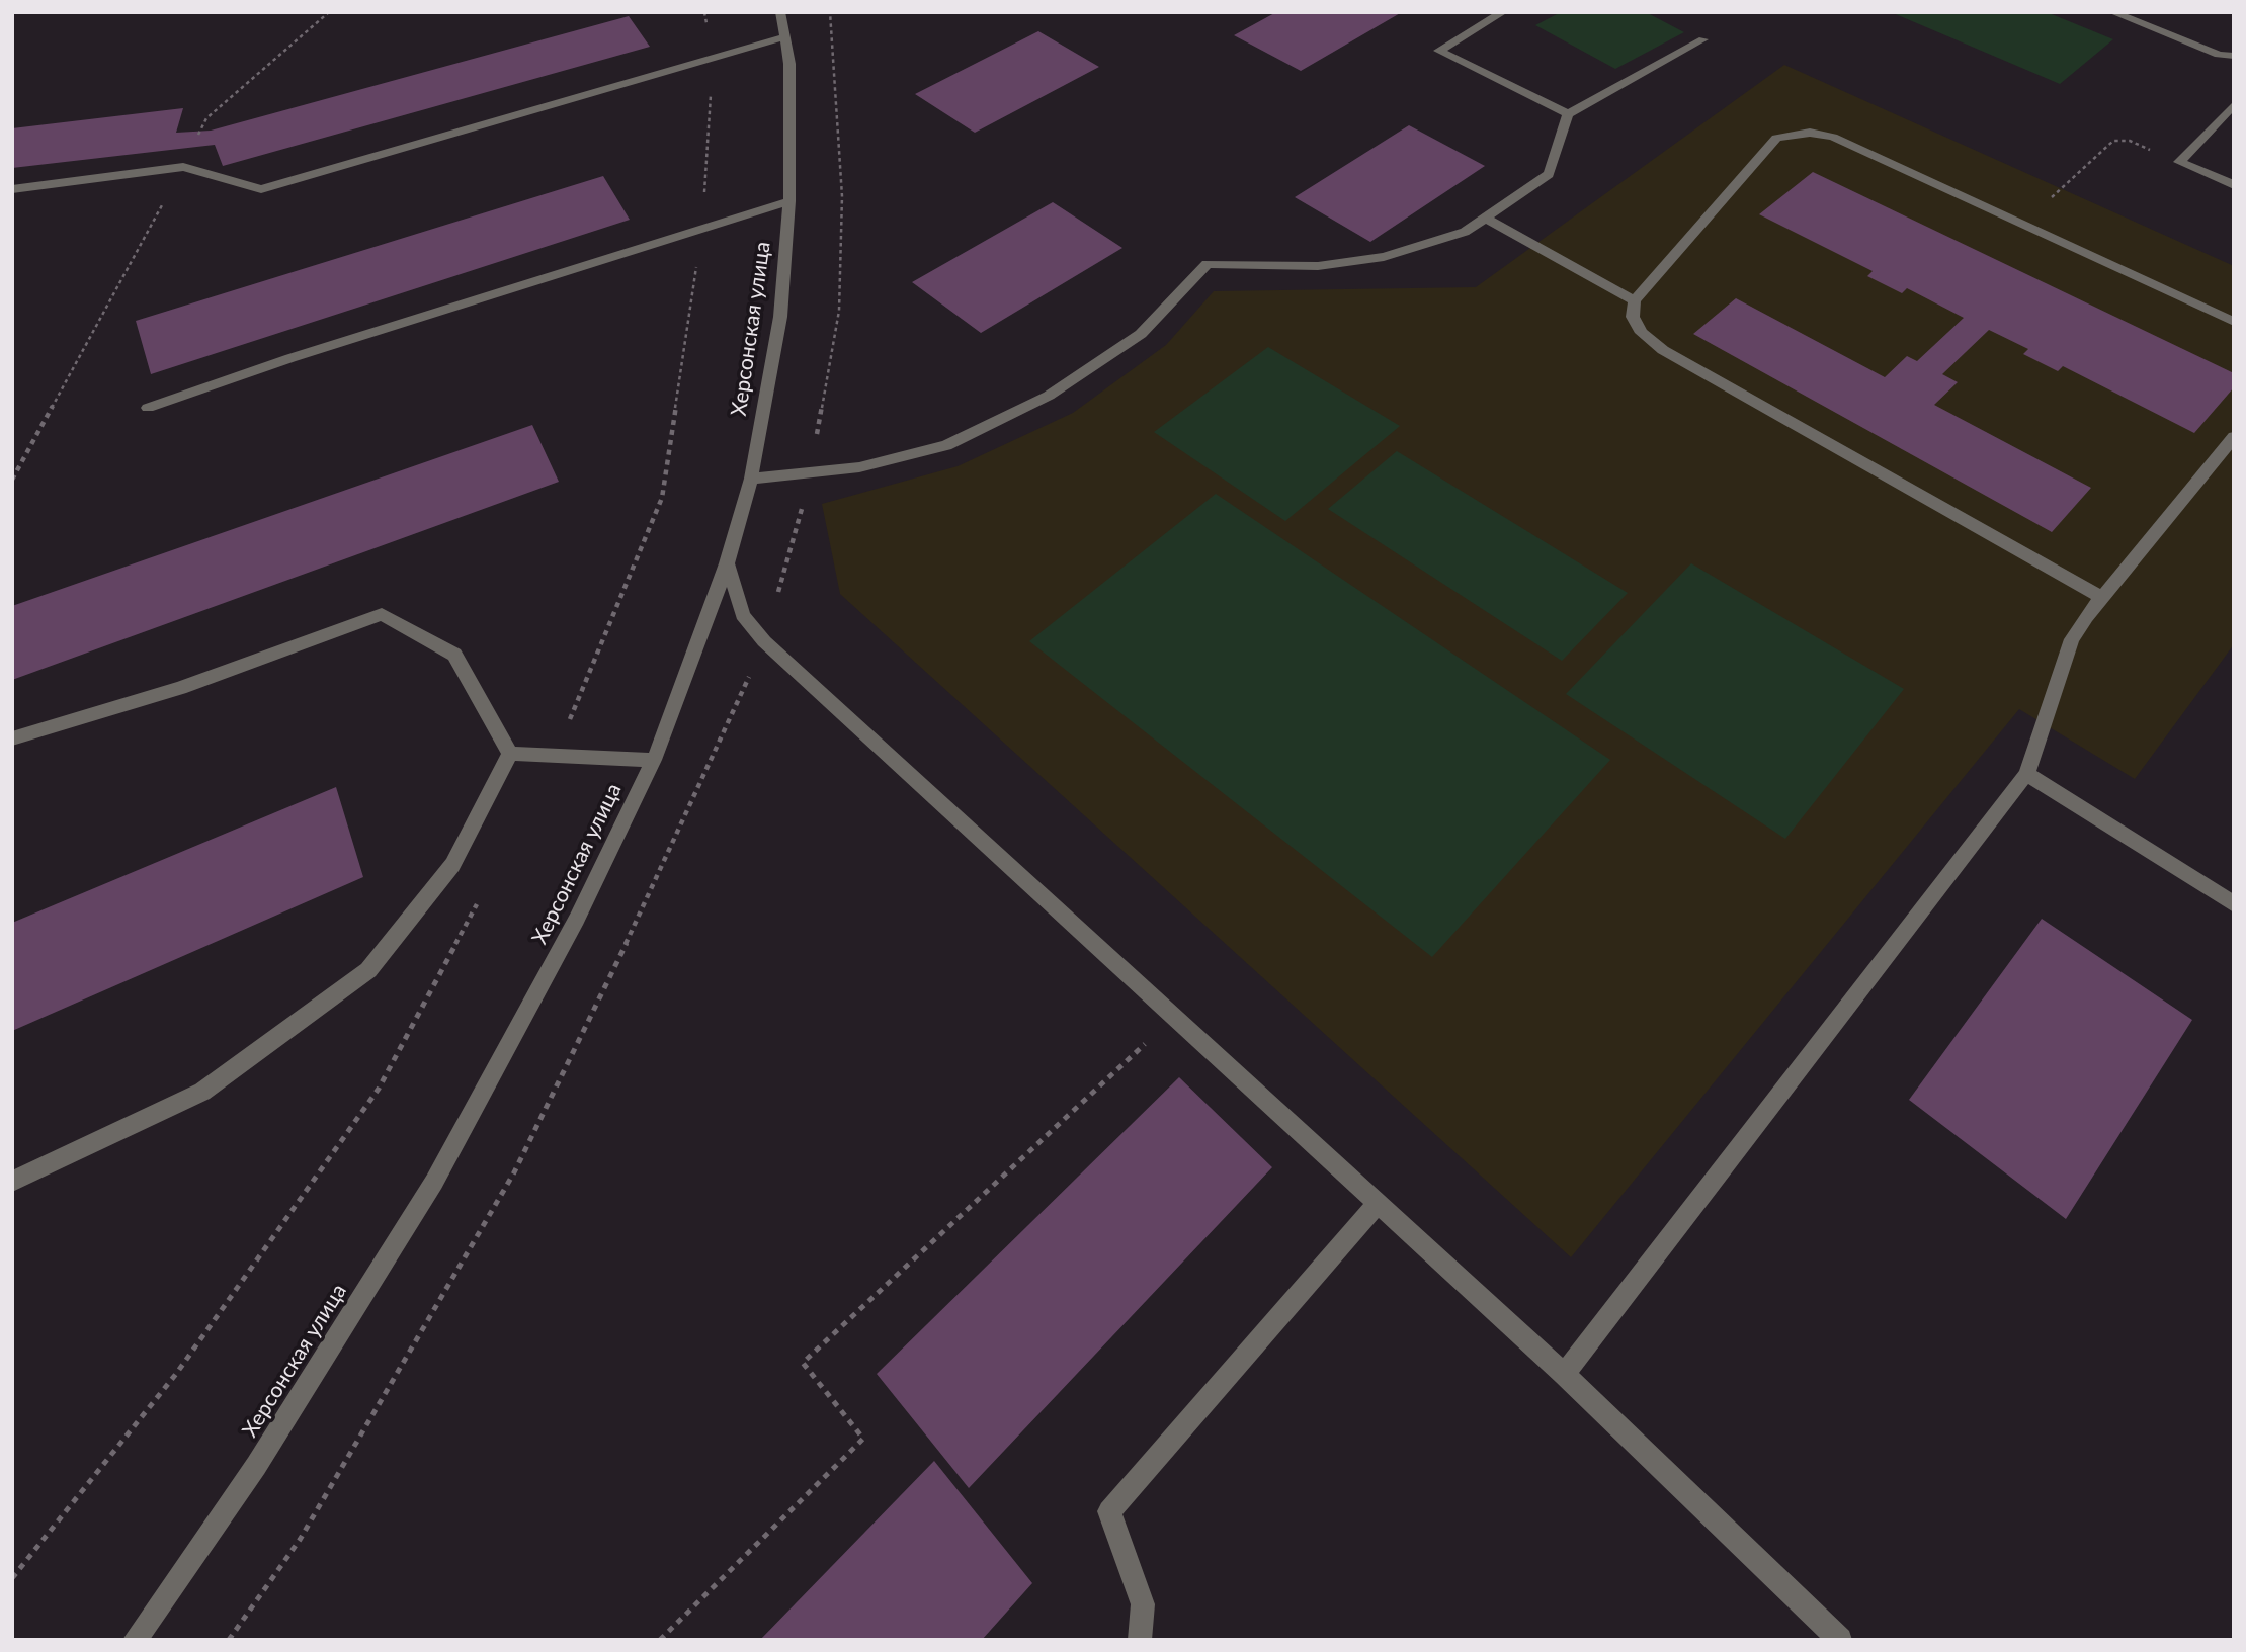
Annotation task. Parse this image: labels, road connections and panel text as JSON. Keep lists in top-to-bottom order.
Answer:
{
  "streets": {
    "street": ["Херсонская улица"]
  }
}
